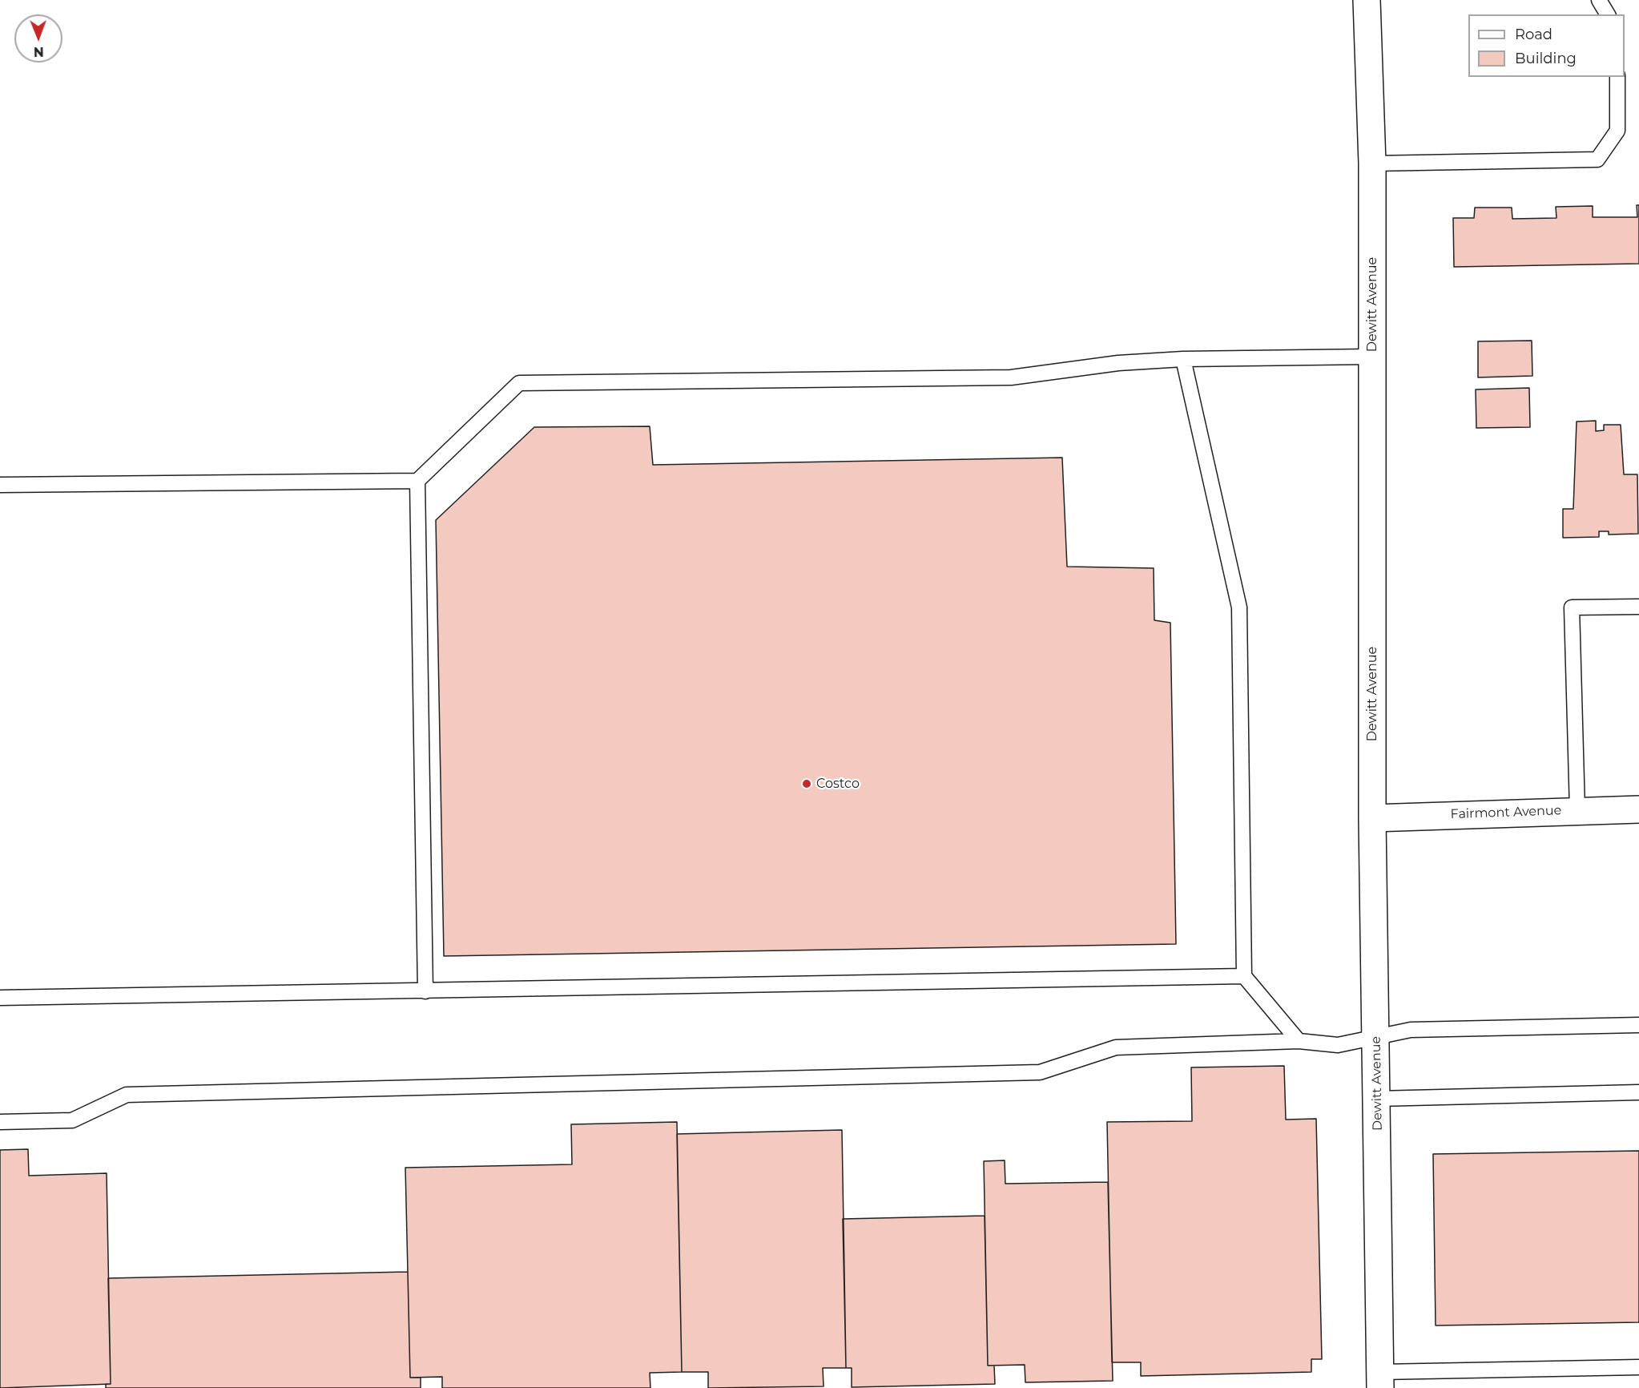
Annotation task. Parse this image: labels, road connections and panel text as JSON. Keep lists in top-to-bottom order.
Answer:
{
  "streets": {
    "street": ["Dewitt Avenue", "Fairmont Avenue"]
  },
  "crossings": [
    ["Dewitt Avenue", "Fairmont Avenue"]
  ],
  "places": ["Costco"],
  "legend": ["Road", "Building"],
  "north": "bottom"
}
